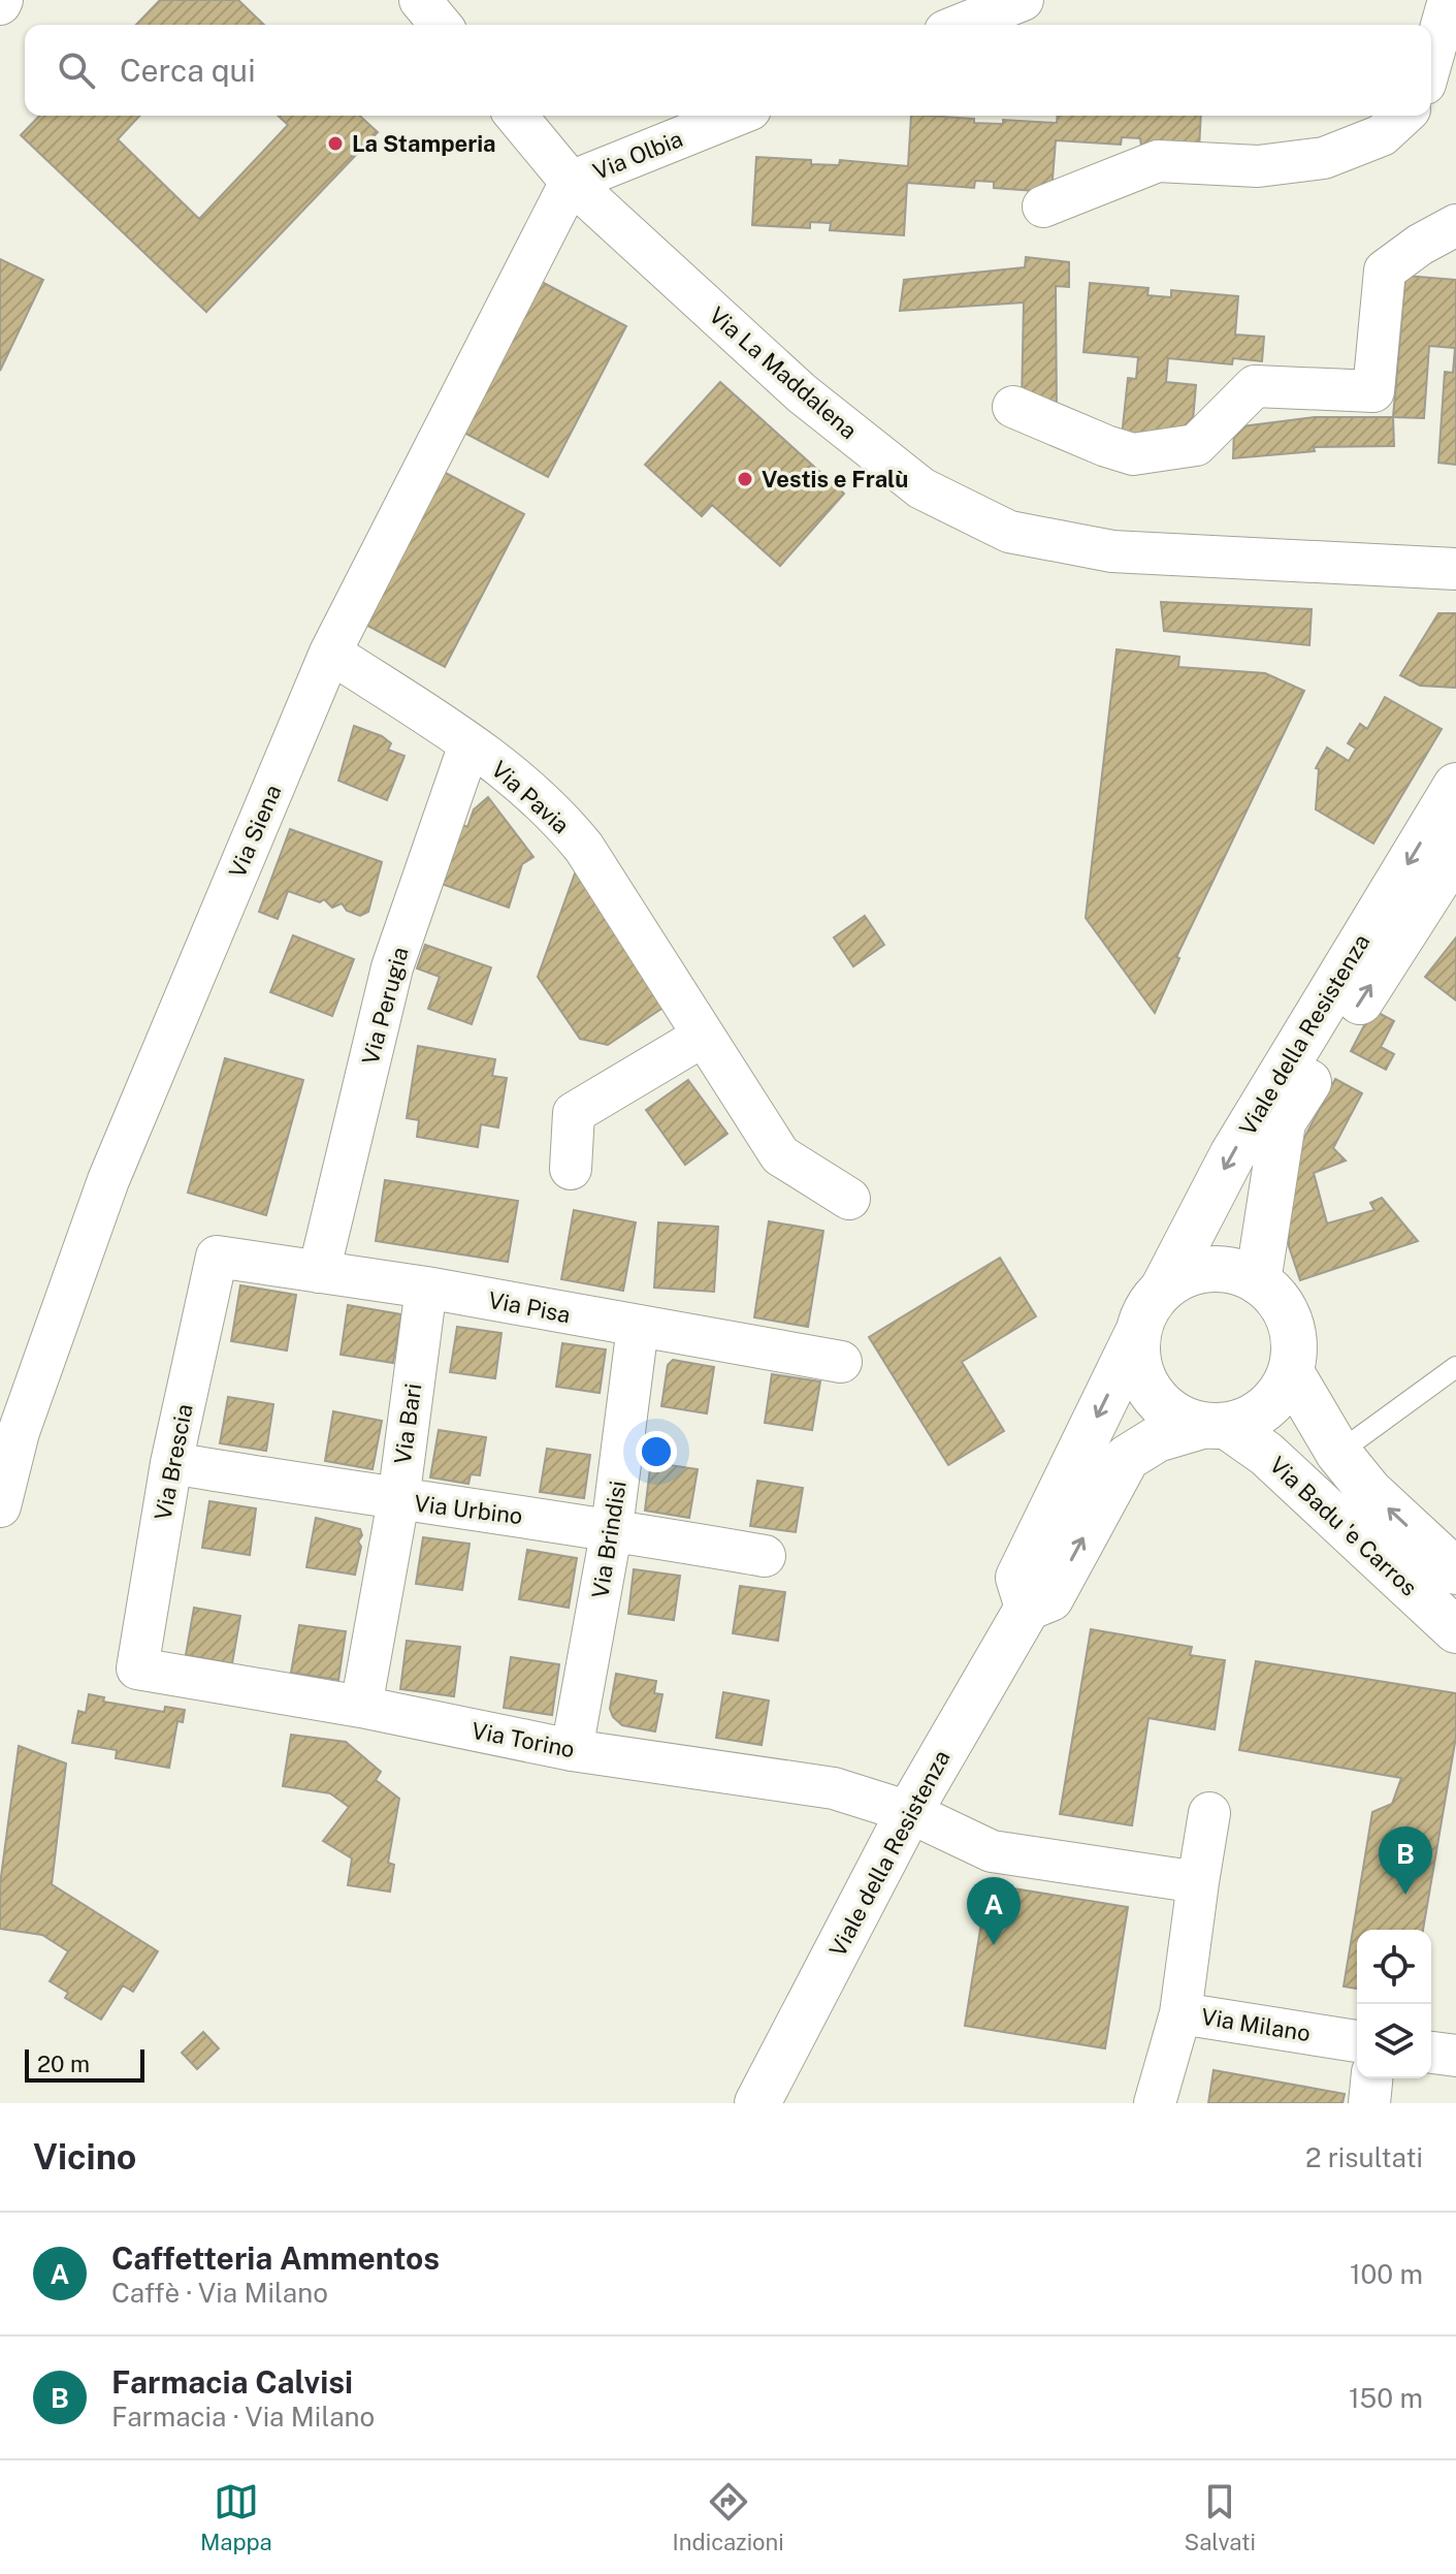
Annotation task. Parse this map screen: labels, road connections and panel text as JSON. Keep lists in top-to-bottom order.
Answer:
{
  "streets": {
    "main road": ["Viale della Resistenza", "Via Badu 'e Carros"],
    "street": [
      "Via Olbia",
      "Via La Maddalena",
      "Via Pavia",
      "Via Siena",
      "Via Perugia",
      "Via Pisa",
      "Via Bari",
      "Via Brescia",
      "Via Urbino",
      "Via Brindisi",
      "Via Torino",
      "Via Milano"
    ]
  },
  "crossings": [
    ["Via Olbia", "Via La Maddalena"],
    ["Via Olbia", "Via Siena"],
    ["Via La Maddalena", "Via Siena"],
    ["Via Pavia", "Via Siena"],
    ["Via Pavia", "Via Perugia"],
    ["Via Perugia", "Via Pisa"],
    ["Viale della Resistenza", "Via Badu 'e Carros"],
    ["Viale della Resistenza", "Via Torino"],
    ["Via Pisa", "Via Bari"],
    ["Via Pisa", "Via Brescia"],
    ["Via Pisa", "Via Brindisi"],
    ["Via Bari", "Via Urbino"],
    ["Via Bari", "Via Torino"],
    ["Via Brescia", "Via Urbino"],
    ["Via Brescia", "Via Torino"],
    ["Via Urbino", "Via Brindisi"],
    ["Via Brindisi", "Via Torino"]
  ],
  "places": ["La Stamperia", "Vestis e Fralù"],
  "scale_bar": "20 m",
  "page": {
    "search": "Cerca qui",
    "pins": ["B", "A"],
    "scale": "20 m",
    "heading": ["Vicino", "2 risultati"],
    "list": [
      {
        "mark": "A",
        "name": "Caffetteria Ammentos",
        "note": "Caffè · Via Milano",
        "value": "100 m"
      },
      {
        "mark": "B",
        "name": "Farmacia Calvisi",
        "note": "Farmacia · Via Milano",
        "value": "150 m"
      }
    ],
    "nav": ["Mappa", "Indicazioni", "Salvati"]
  }
}
